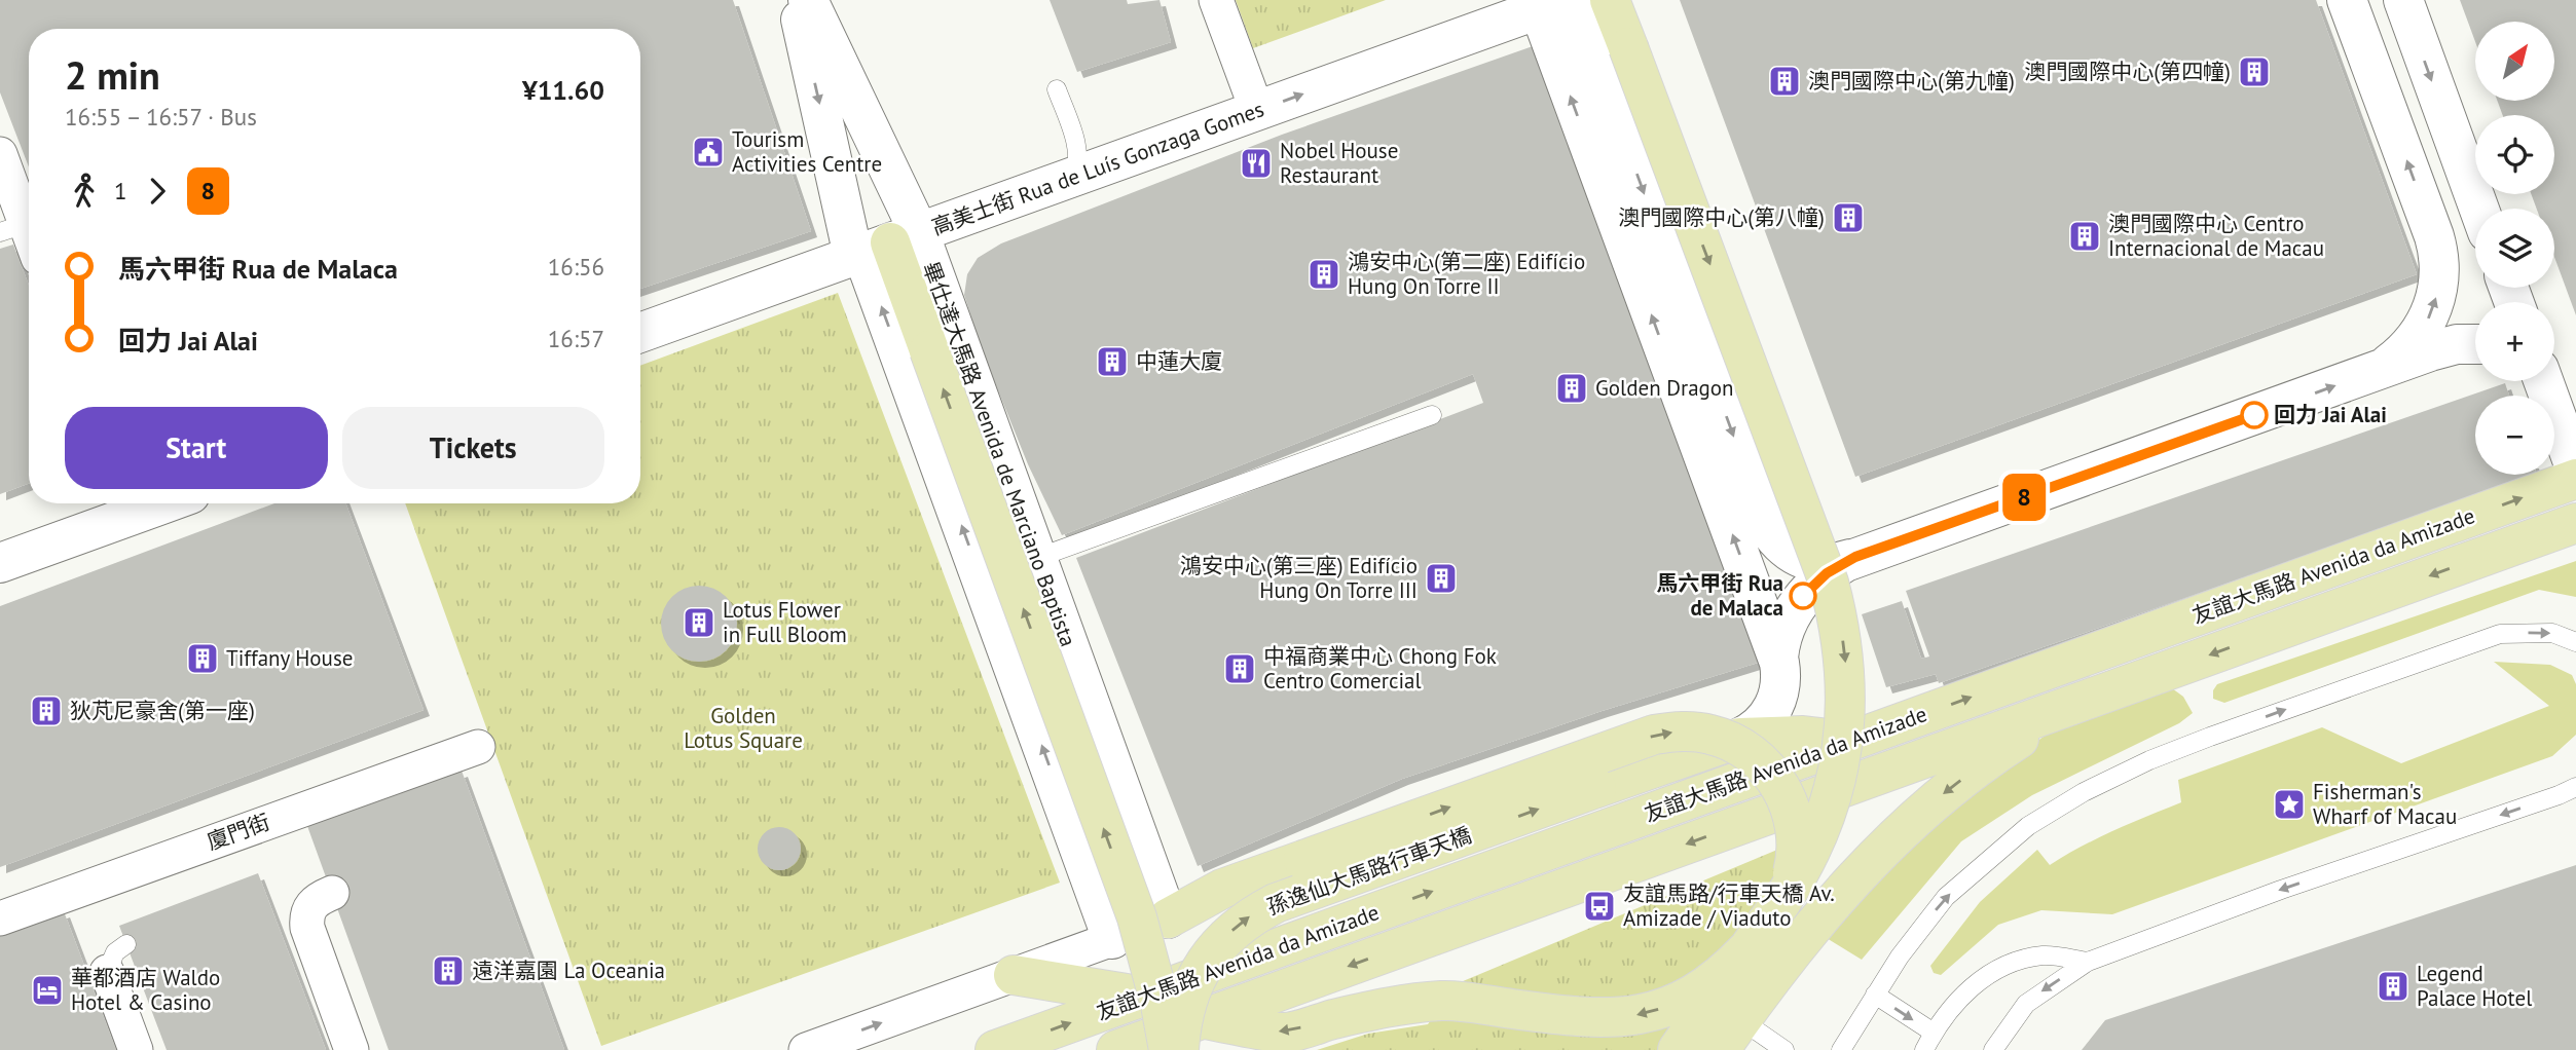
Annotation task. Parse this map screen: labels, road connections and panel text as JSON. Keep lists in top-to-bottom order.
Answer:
{
  "streets": {
    "main road": ["友誼大馬路 Avenida da Amizade", "孫逸仙大馬路行車天橋"],
    "street": ["高美士街 Rua de Luís Gonzaga Gomes", "畢仕達大馬路 Avenida de Marciano Baptista", "廈門街"]
  },
  "crossings": [
    ["高美士街 Rua de Luís Gonzaga Gomes", "畢仕達大馬路 Avenida de Marciano Baptista"],
    ["友誼大馬路 Avenida da Amizade", "孫逸仙大馬路行車天橋"]
  ],
  "one_way": ["孫逸仙大馬路行車天橋"],
  "parks": ["Golden Lotus Square"],
  "places": {
    "building": [
      "澳門國際中心(第四幢)",
      "澳門國際中心(第九幢)",
      "澳門國際中心(第八幢)",
      "澳門國際中心 Centro Internacional de Macau",
      "鴻安中心(第二座) Edifício Hung On Torre II",
      "中蓮大廈",
      "Golden Dragon",
      "鴻安中心(第三座) Edifício Hung On Torre III",
      "Lotus Flower in Full Bloom",
      "Tiffany House",
      "中福商業中心 Chong Fok Centro Comercial",
      "狄芃尼豪舍(第一座)",
      "遠洋嘉園 La Oceania",
      "Legend Palace Hotel"
    ],
    "public building": ["Tourism Activities Centre"],
    "restaurant": ["Nobel House Restaurant"],
    "other": ["回力 Jai Alai", "馬六甲街 Rua de Malaca"],
    "place": ["Fisherman's Wharf of Macau"],
    "bus stop": ["友誼馬路/行車天橋 Av. Amizade / Viaduto"],
    "hotel": ["華都酒店 Waldo Hotel & Casino"]
  },
  "lines": ["bus line 8"],
  "north": "top right",
  "page": {
    "on_map": "8",
    "map_buttons": ["+", "−"],
    "heading": ["2 min", "16:55 – 16:57 · Bus", "¥11.60"],
    "legs": ["1", "8"],
    "list": [
      {
        "name": "馬六甲街 Rua de Malaca",
        "value": "16:56"
      },
      {
        "name": "回力 Jai Alai",
        "value": "16:57"
      }
    ],
    "buttons": ["Start", "Tickets"]
  }
}
